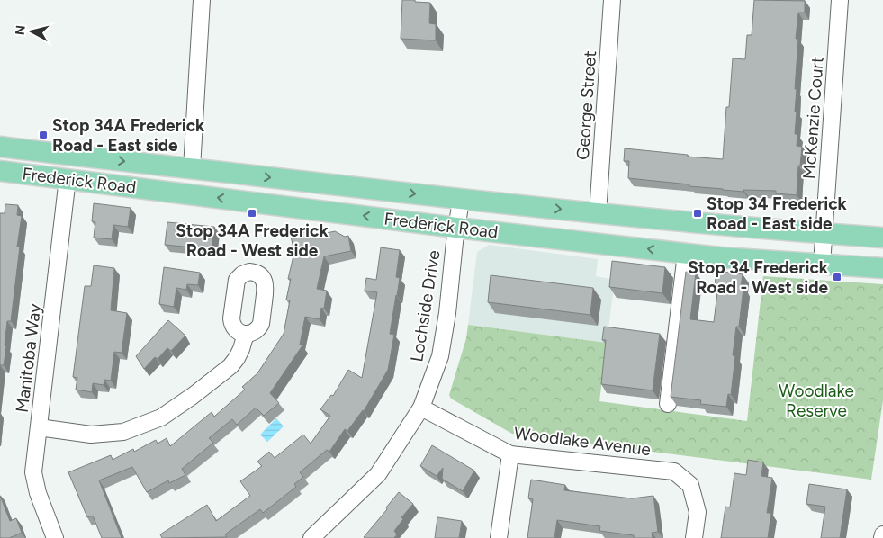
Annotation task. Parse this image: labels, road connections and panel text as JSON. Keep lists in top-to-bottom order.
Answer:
{
  "streets": {
    "main road": ["Frederick Road"],
    "street": [
      "George Street",
      "McKenzie Court",
      "Lochside Drive",
      "Manitoba Way",
      "Woodlake Avenue"
    ]
  },
  "crossings": [
    ["George Street", "Frederick Road"],
    ["McKenzie Court", "Frederick Road"],
    ["Frederick Road", "Lochside Drive"],
    ["Frederick Road", "Manitoba Way"],
    ["Lochside Drive", "Woodlake Avenue"]
  ],
  "parks": ["Woodlake Reserve"],
  "places": {
    "transit": [
      "Stop 34A Frederick Road - East side",
      "Stop 34A Frederick Road - West side",
      "Stop 34 Frederick Road - East side",
      "Stop 34 Frederick Road - West side"
    ]
  },
  "north": "left"
}
